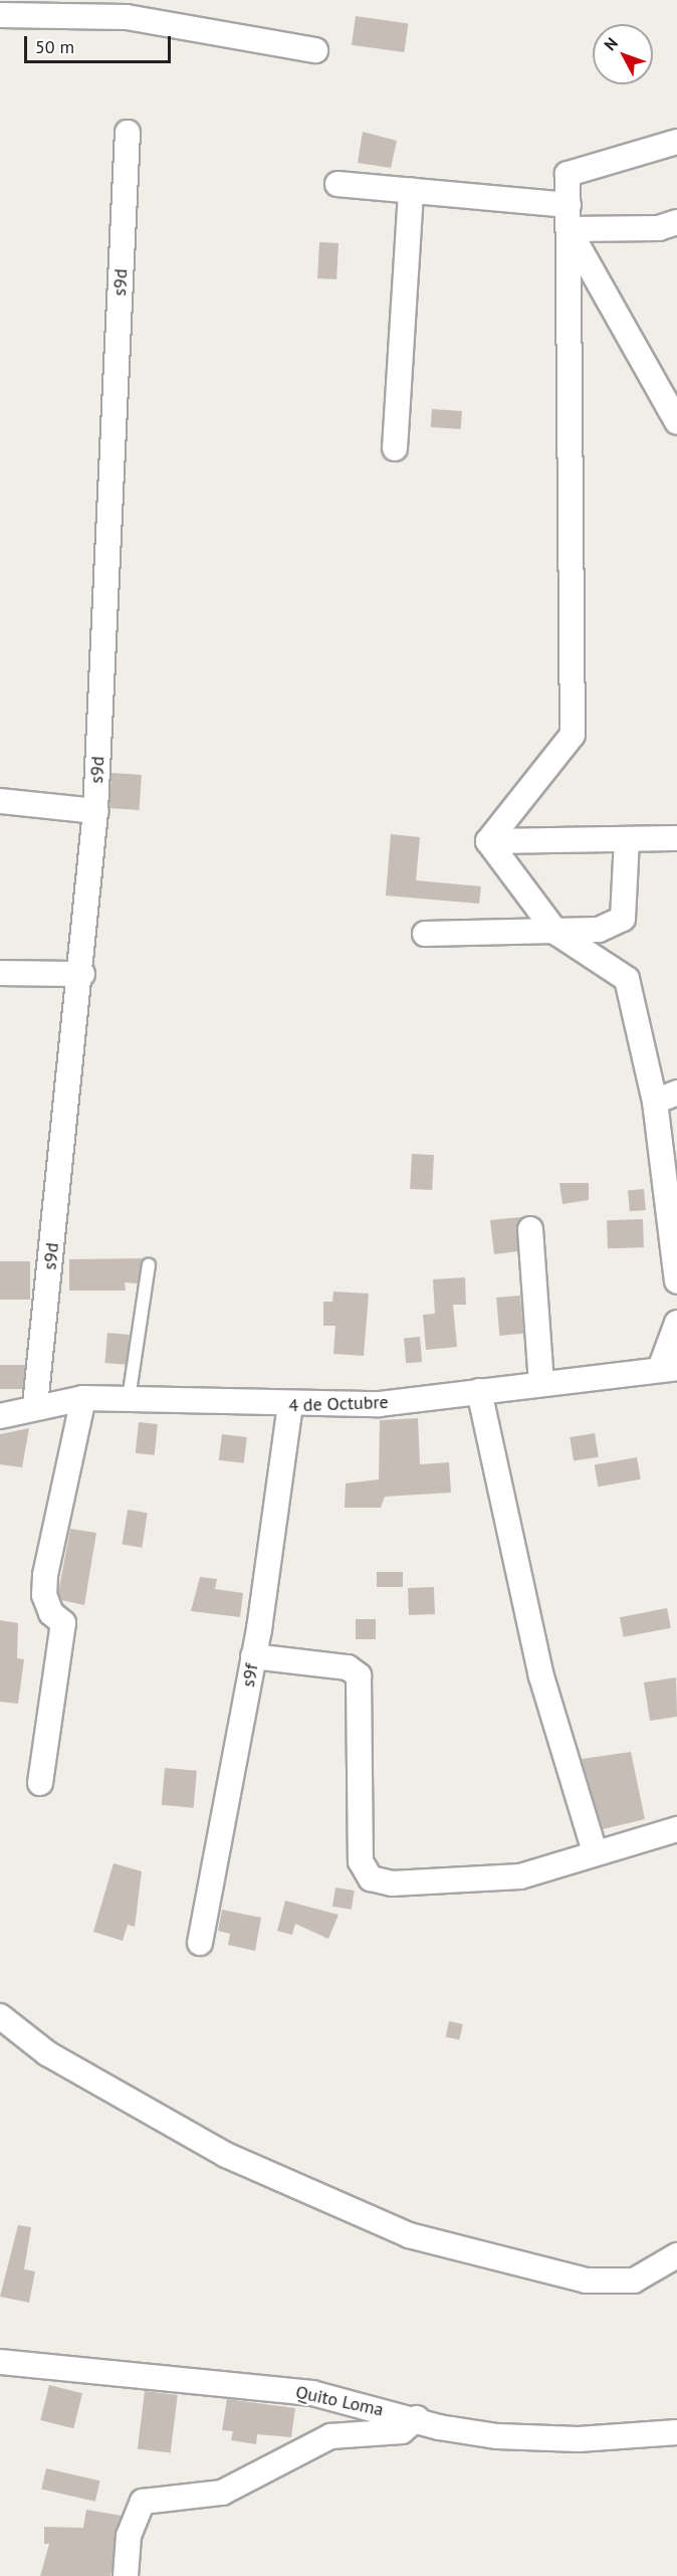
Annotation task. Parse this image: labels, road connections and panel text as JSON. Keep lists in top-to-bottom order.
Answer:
{
  "streets": {
    "street": [
      "s9d",
      "4 de Octubre",
      "s9f",
      "Quito Loma"
    ]
  },
  "crossings": [
    ["s9d", "4 de Octubre"],
    ["4 de Octubre", "s9f"]
  ],
  "scale_bar": "50 m",
  "north": "top left"
}
